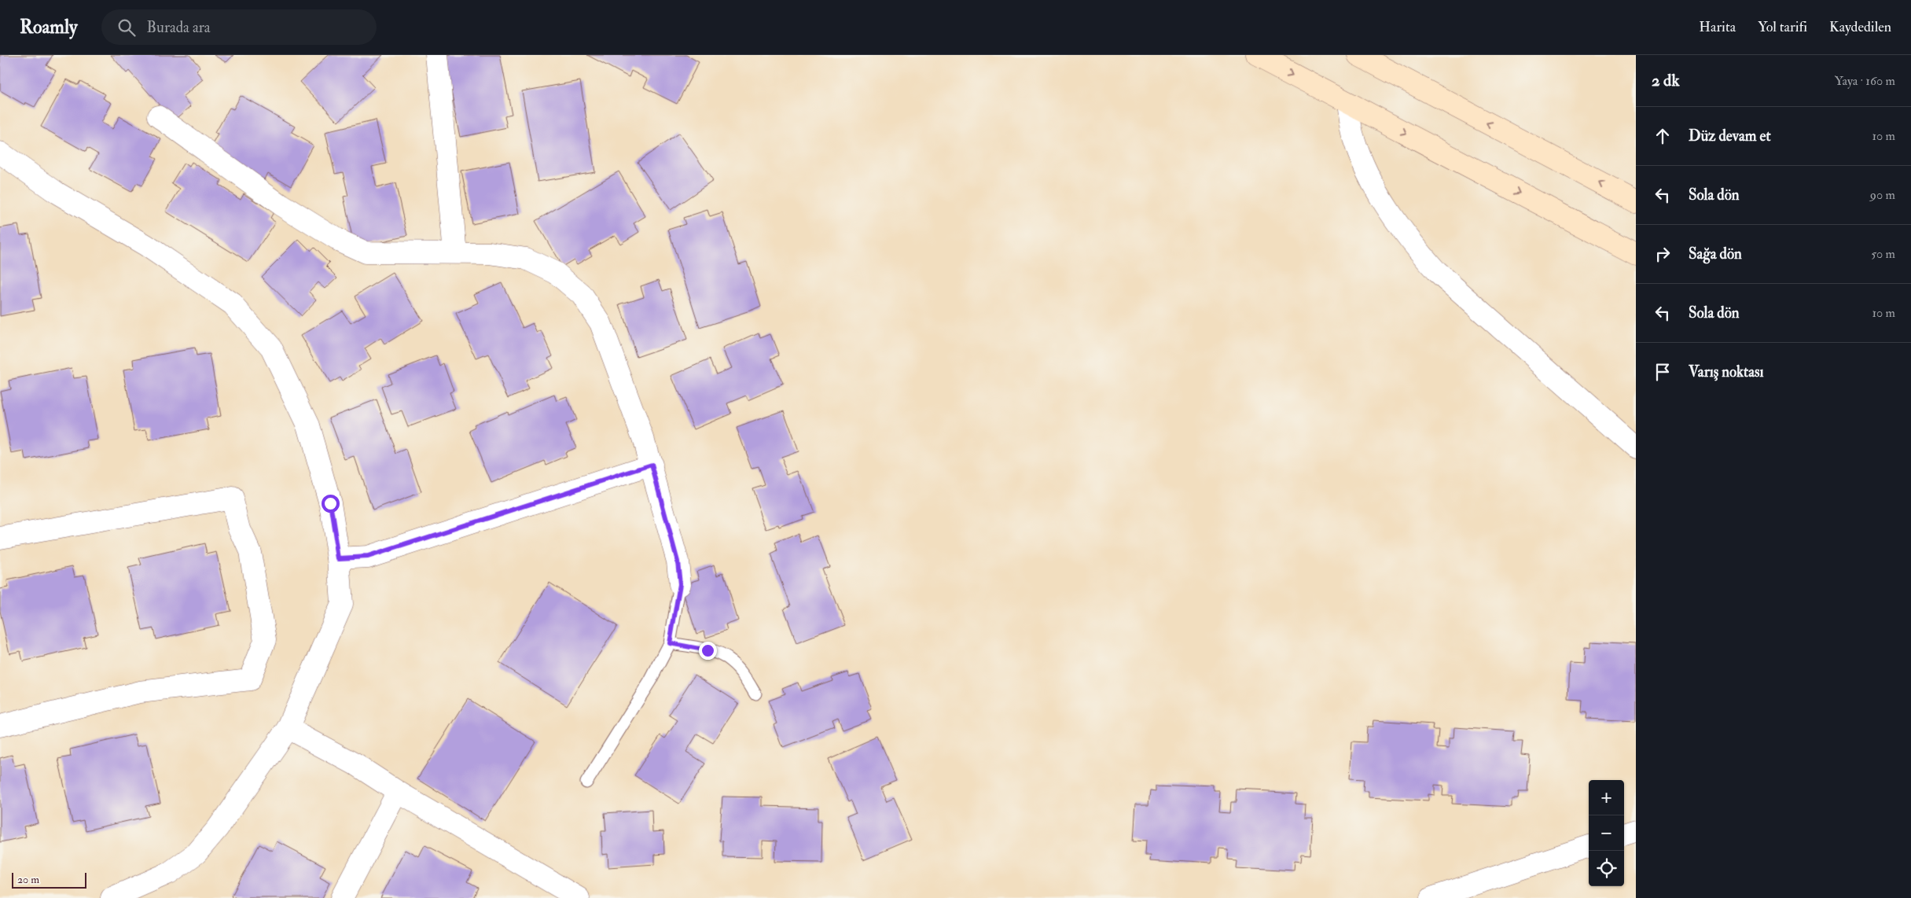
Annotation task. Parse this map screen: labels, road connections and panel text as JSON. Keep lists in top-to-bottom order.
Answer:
{
  "scale_bar": "20 m",
  "page": {
    "header": "Roamly",
    "search": "Burada ara",
    "nav": ["Harita", "Yol tarifi", "Kaydedilen"],
    "heading": ["2 dk", "Yaya · 160 m"],
    "list": [
      ["Düz devam et", "10 m"],
      ["Sola dön", "90 m"],
      ["Sağa dön", "50 m"],
      ["Sola dön", "10 m"],
      "Varış noktası"
    ],
    "map_buttons": ["+", "−"],
    "scale": "20 m"
  }
}
